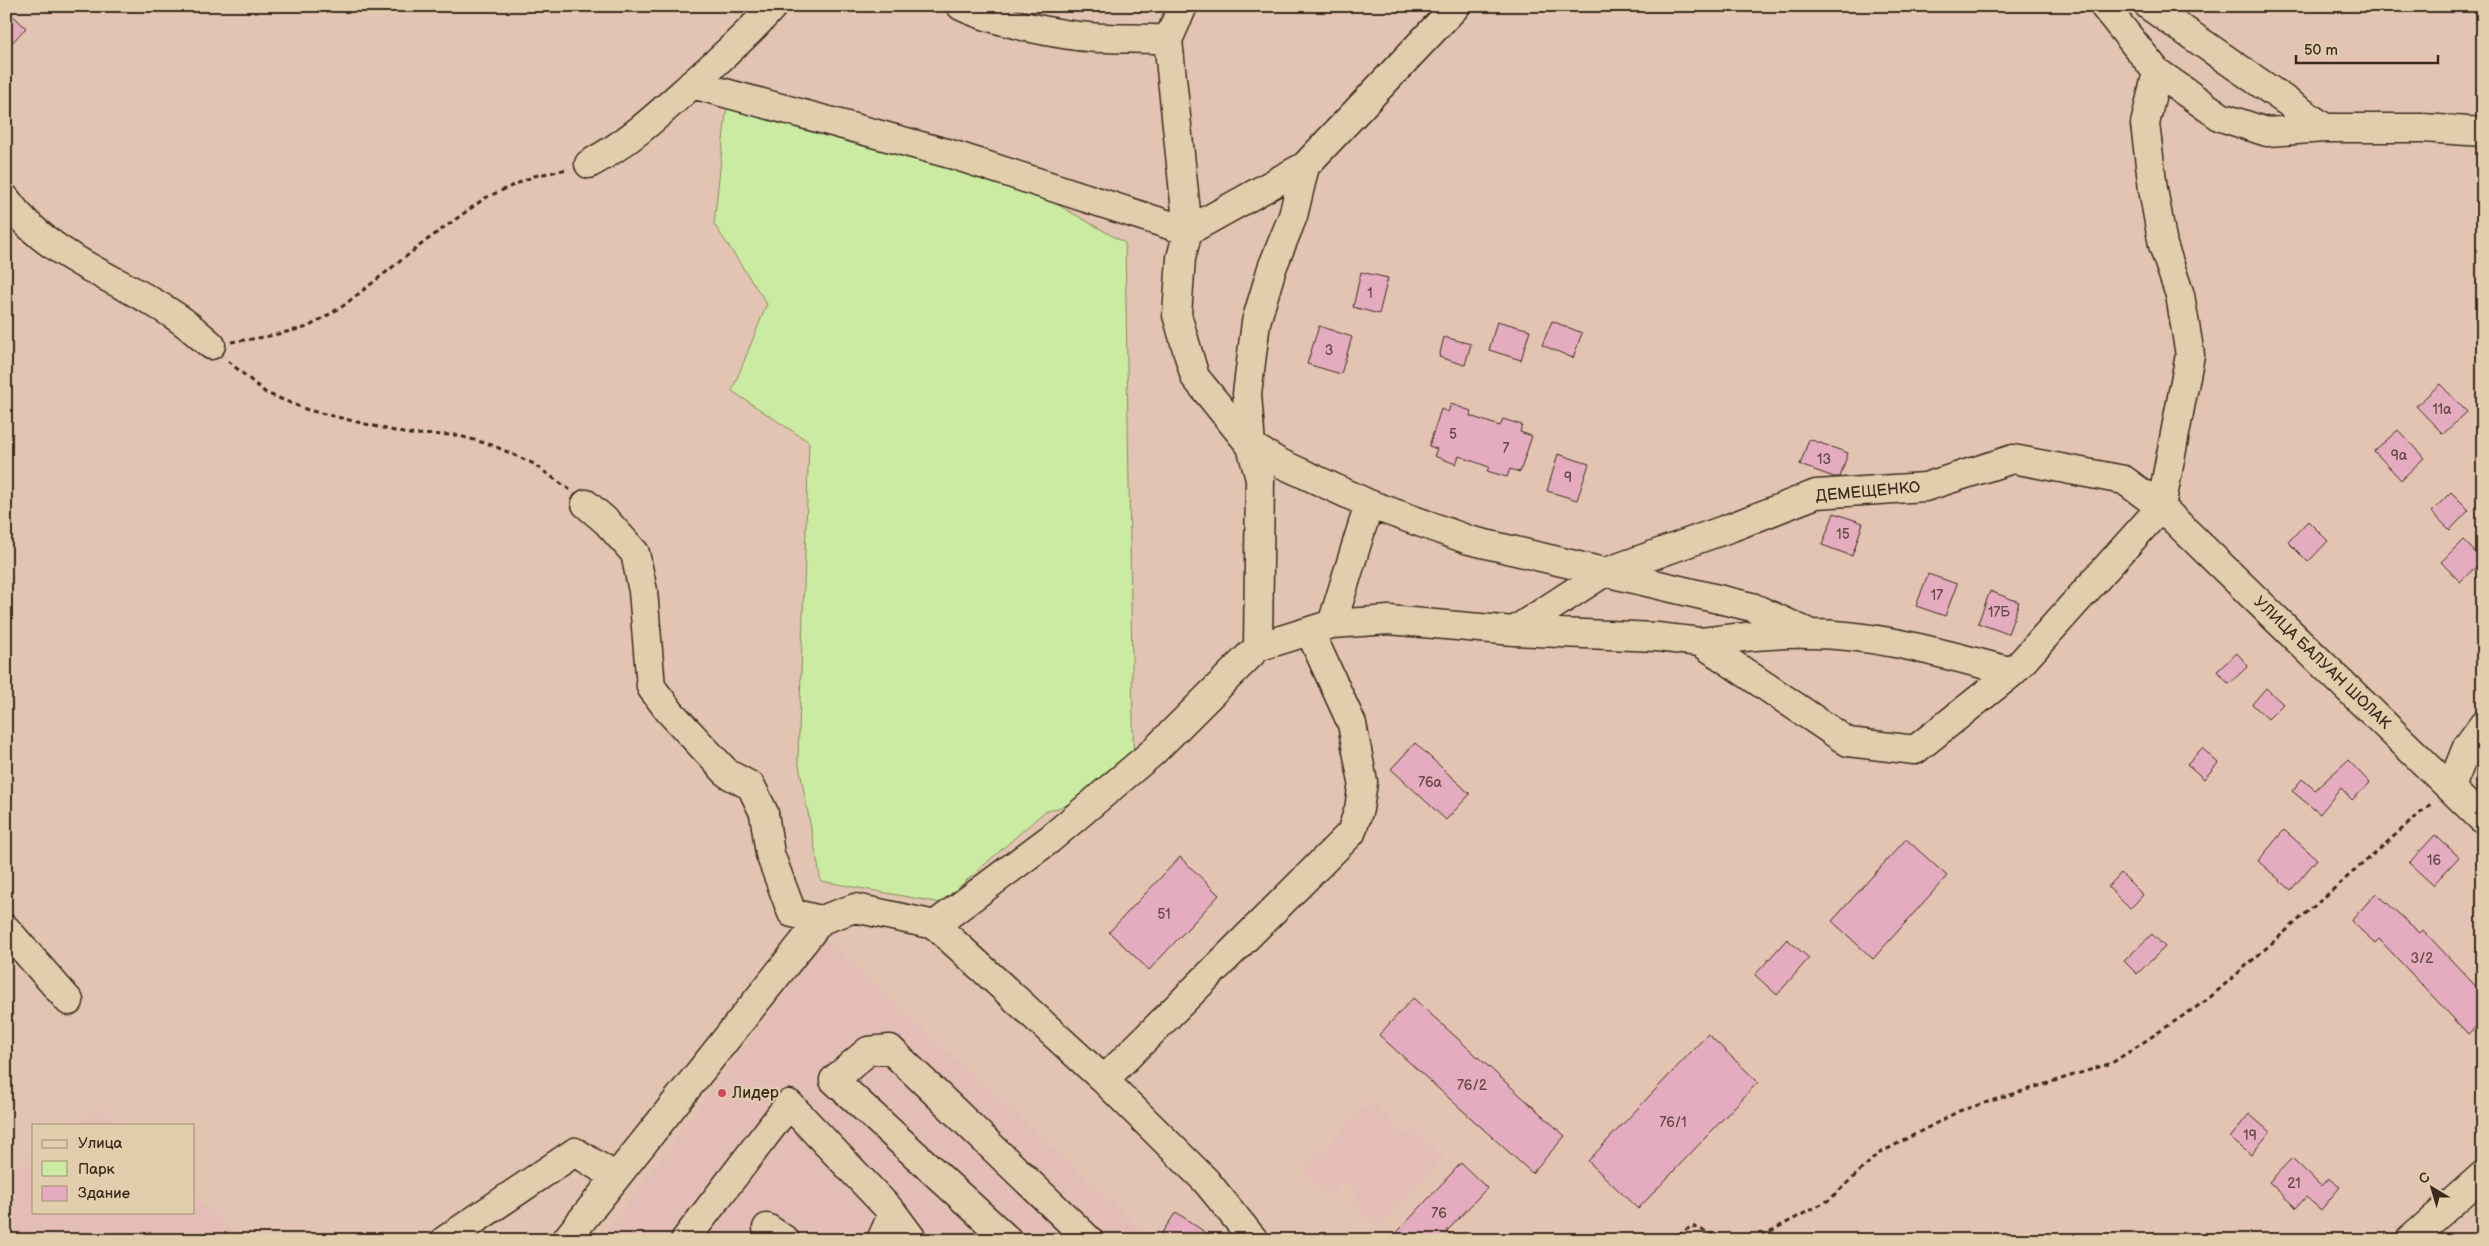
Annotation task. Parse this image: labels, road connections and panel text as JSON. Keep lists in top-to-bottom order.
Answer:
{
  "streets": {
    "street": ["ДЕМЕЩЕНКО", "УЛИЦА БАЛУАН ШОЛАК"]
  },
  "crossings": [
    ["ДЕМЕЩЕНКО", "УЛИЦА БАЛУАН ШОЛАК"]
  ],
  "places": ["Лидер"],
  "house_numbers": [
    "1",
    "3",
    "11а",
    "5",
    "7",
    "9а",
    "13",
    "9",
    "15",
    "17",
    "17Б",
    "76а",
    "16",
    "51",
    "3/2",
    "76/2",
    "76/1",
    "19",
    "21",
    "76"
  ],
  "legend": ["Улица", "Парк", "Здание"],
  "scale_bar": "50 m",
  "north": "top left"
}
